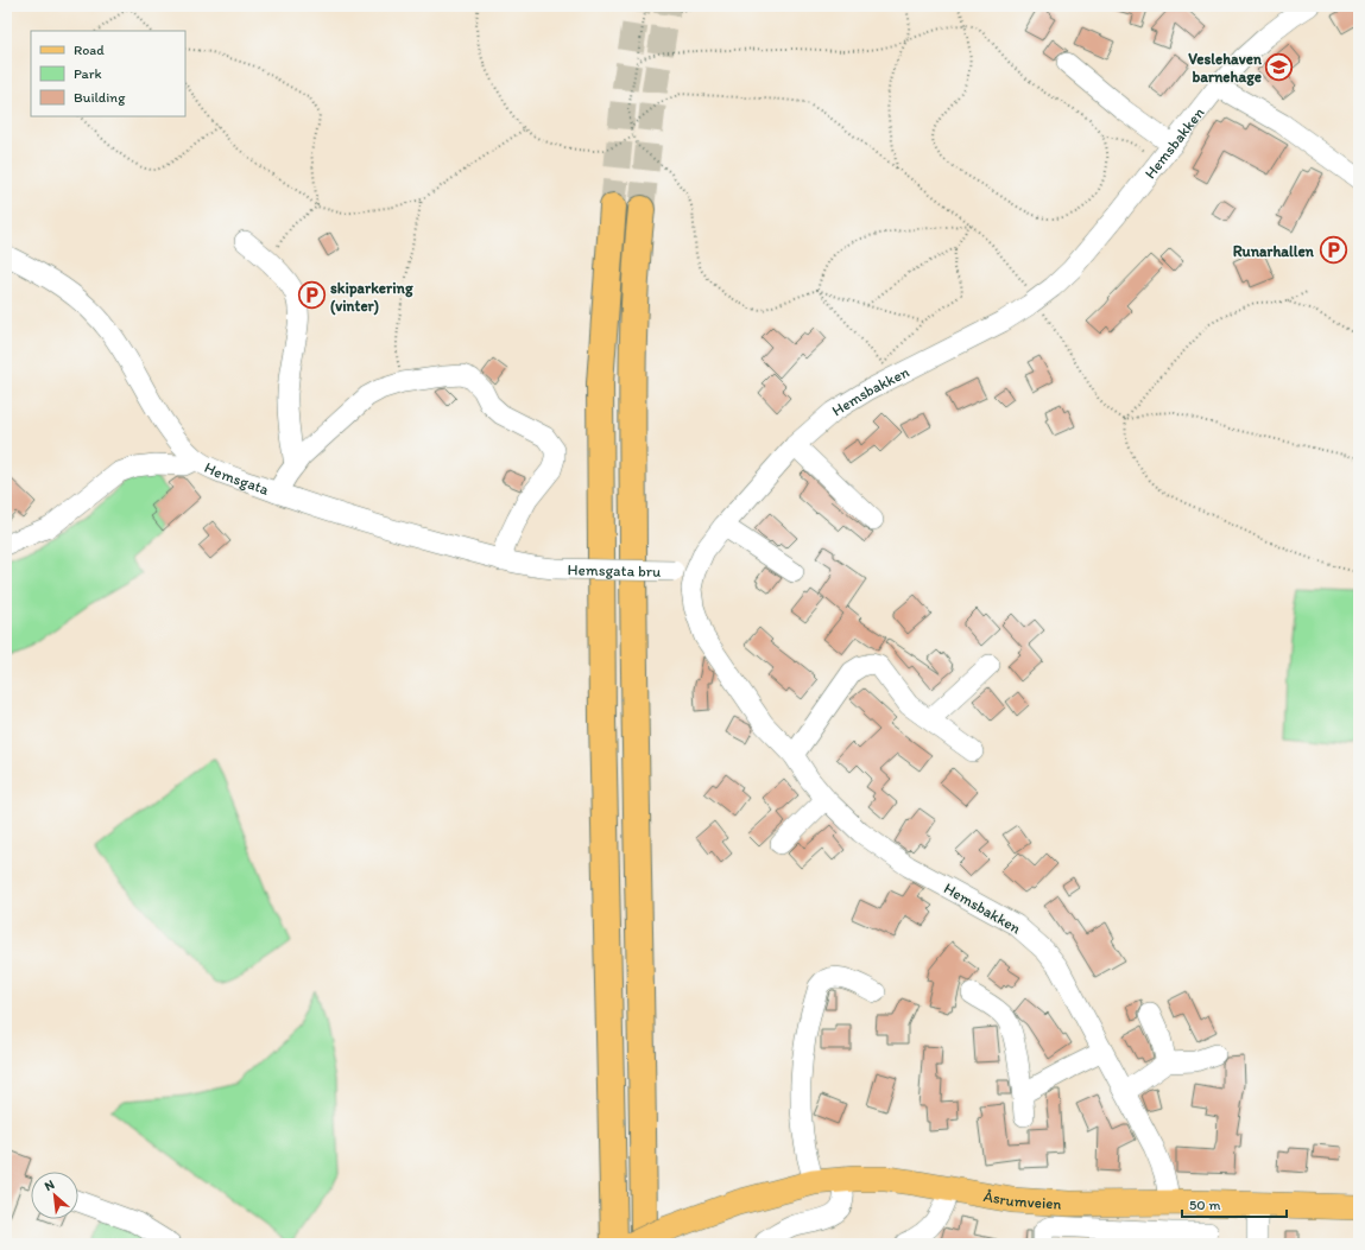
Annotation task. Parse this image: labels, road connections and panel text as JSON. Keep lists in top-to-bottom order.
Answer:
{
  "streets": {
    "main road": ["Åsrumveien"],
    "street": ["Hemsbakken", "Hemsgata", "Hemsgata bru"]
  },
  "crossings": [
    ["Hemsbakken", "Hemsgata bru"],
    ["Hemsbakken", "Åsrumveien"],
    ["Hemsgata", "Hemsgata bru"]
  ],
  "places": {
    "school or university": ["Veslehaven barnehage"],
    "parking": ["Runarhallen", "skiparkering (vinter)"]
  },
  "legend": ["Road", "Park", "Building"],
  "scale_bar": "50 m",
  "north": "top left"
}
